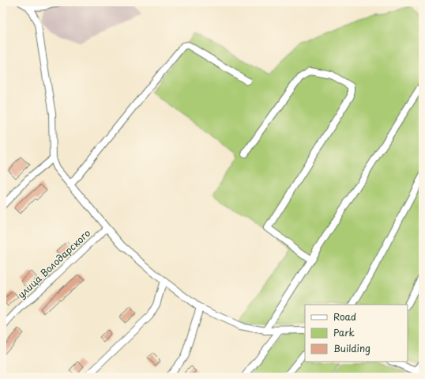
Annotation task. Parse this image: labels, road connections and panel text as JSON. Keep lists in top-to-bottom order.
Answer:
{
  "streets": {
    "street": ["улица Володарского"]
  },
  "legend": ["Road", "Park", "Building"]
}
